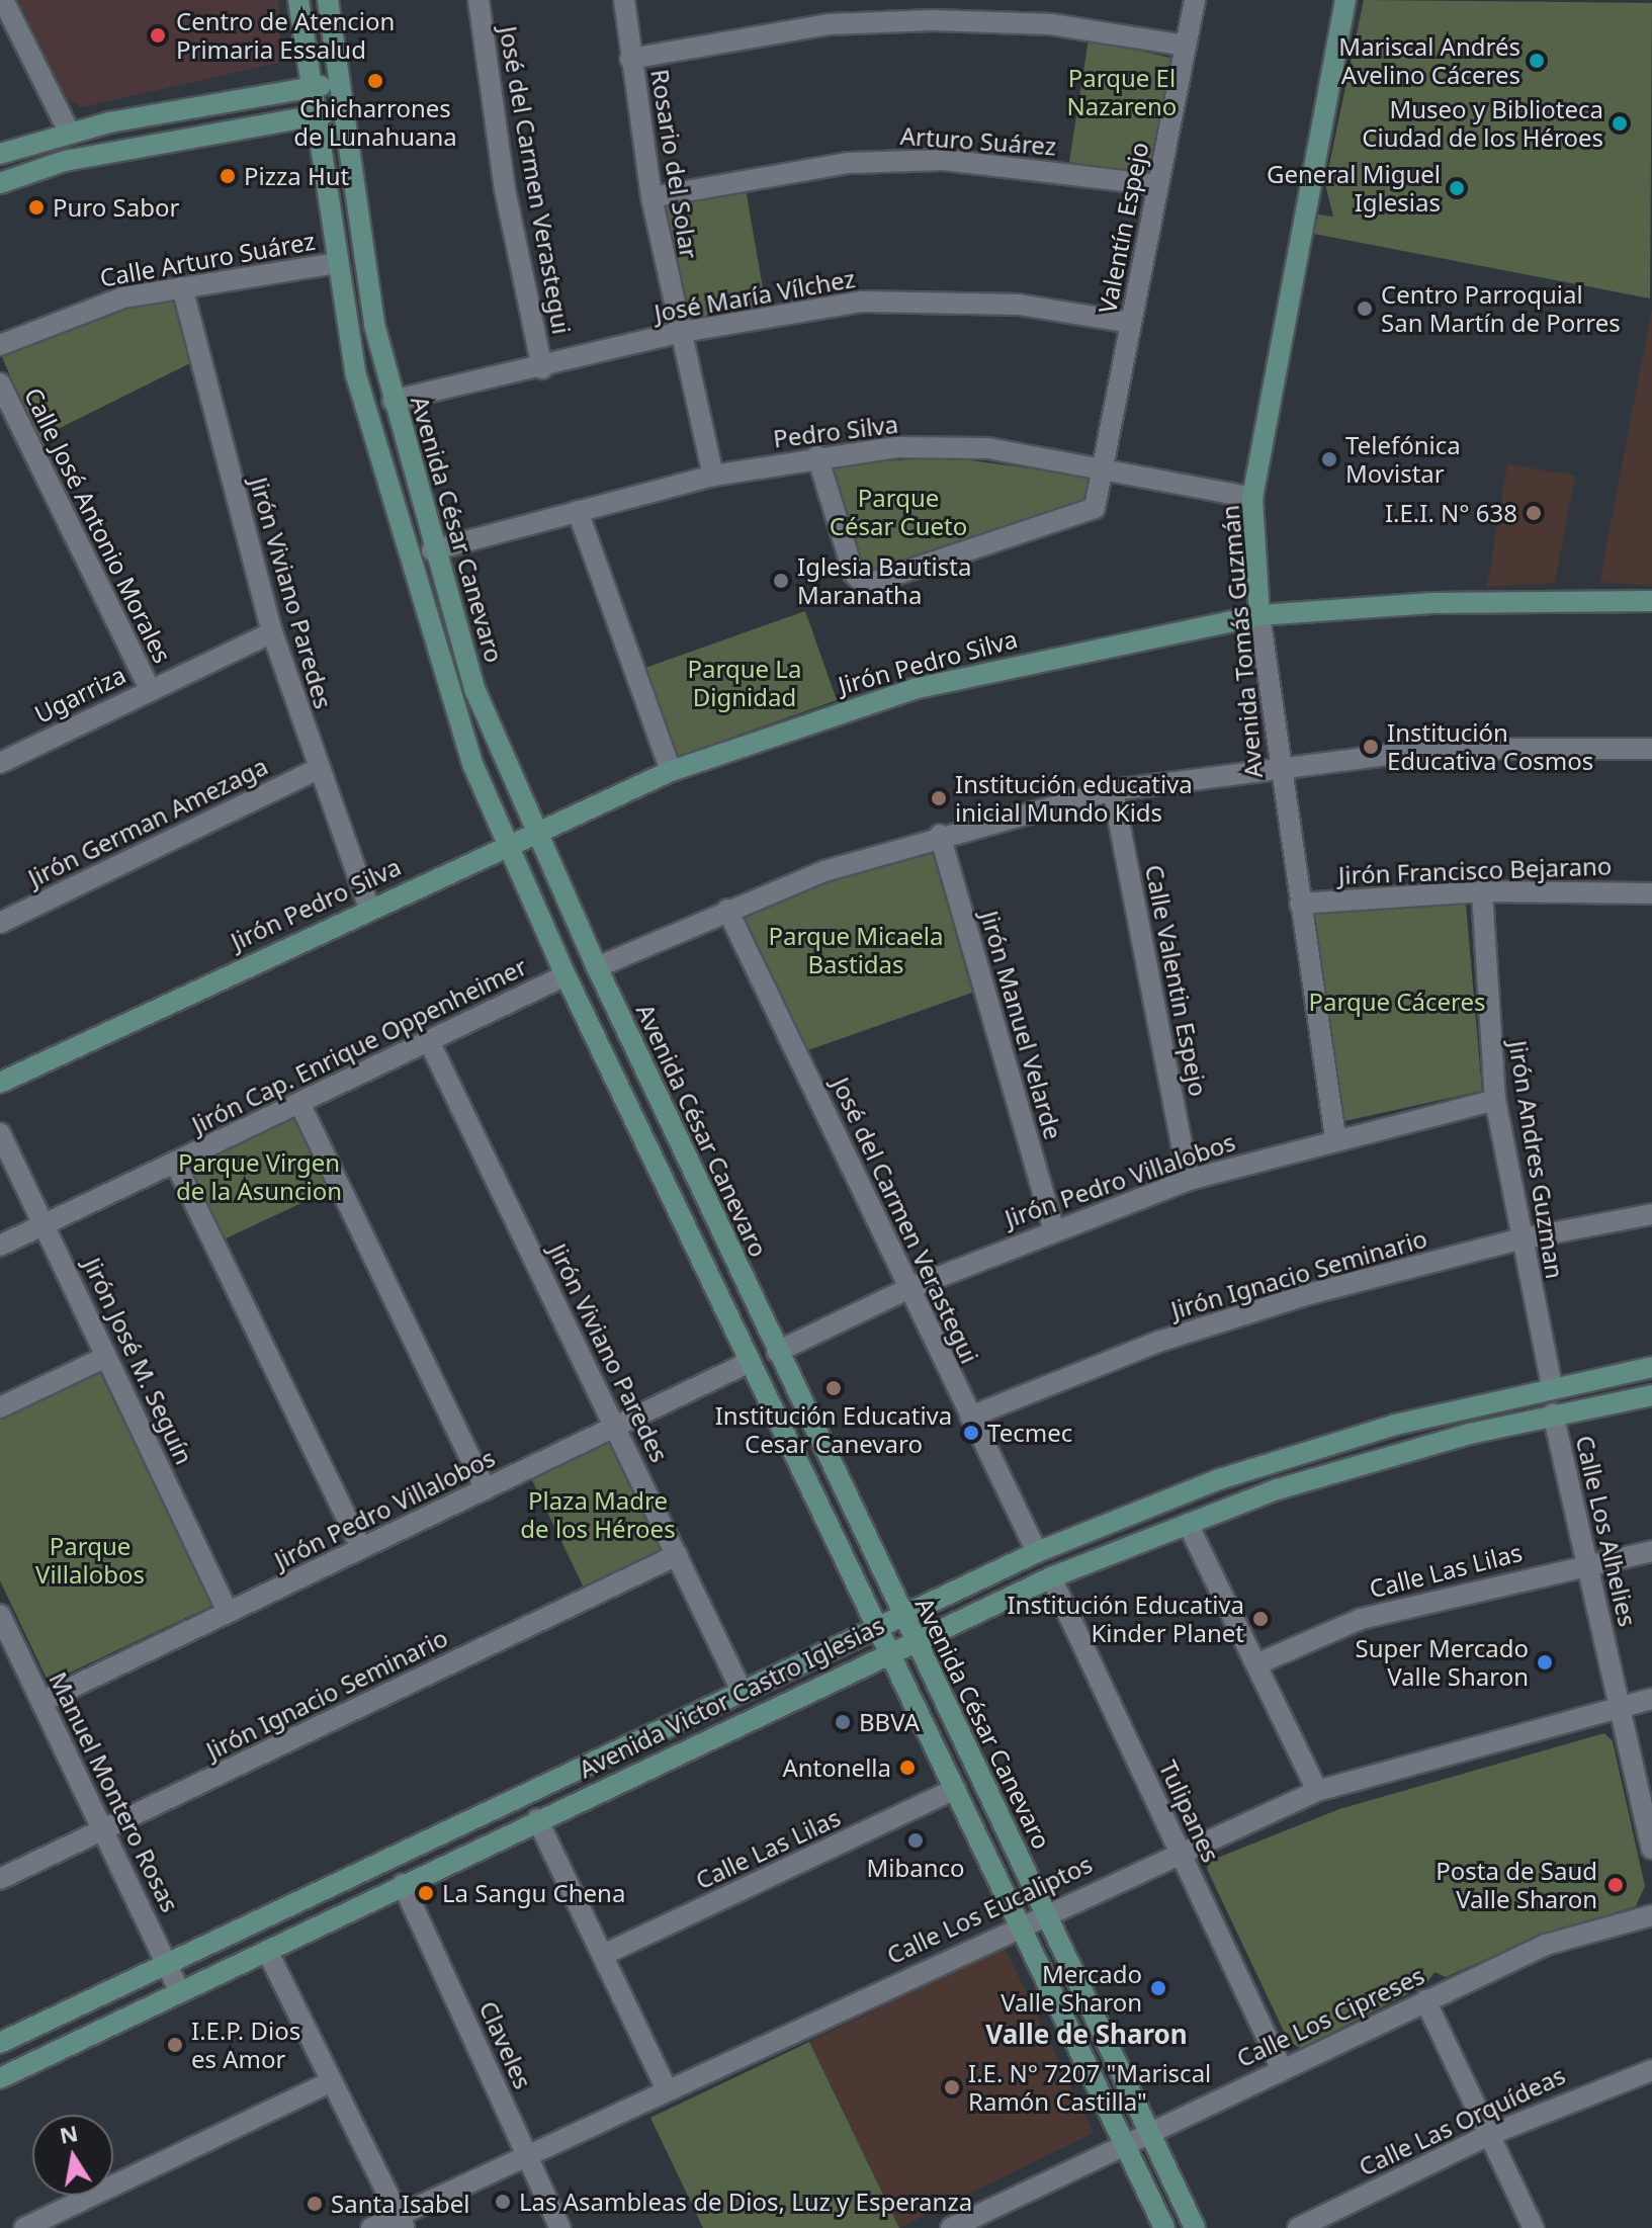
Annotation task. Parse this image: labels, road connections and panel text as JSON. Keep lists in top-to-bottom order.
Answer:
{
  "streets": {
    "street": [
      "Arturo Suárez",
      "Rosario del Solar",
      "José del Carmen Verastegui",
      "Valentín Espejo",
      "Calle Arturo Suárez",
      "José María Vílchez",
      "Pedro Silva",
      "Calle José Antonio Morales",
      "Avenida César Canevaro",
      "Jirón Viviano Paredes",
      "Avenida Tomás Guzmán",
      "Jirón Pedro Silva",
      "Ugarriza",
      "Jirón German Amezaga",
      "Jirón Francisco Bejarano",
      "Calle Valentin Espejo",
      "Jirón Manuel Velarde",
      "Jirón Cap. Enrique Oppenheimer",
      "Jirón Andres Guzman",
      "Jirón Pedro Villalobos",
      "Jirón Ignacio Seminario",
      "Jirón José M. Seguín",
      "Calle Los Alhelies",
      "Calle Las Lilas",
      "Avenida Victor Castro Iglesias",
      "Manuel Montero Rosas",
      "Tulipanes",
      "Calle Los Eucaliptos",
      "Calle Los Cipreses",
      "Claveles",
      "Calle Las Orquídeas"
    ]
  },
  "crossings": [
    ["Arturo Suárez", "Rosario del Solar"],
    ["Arturo Suárez", "Valentín Espejo"],
    ["Rosario del Solar", "José María Vílchez"],
    ["Rosario del Solar", "Pedro Silva"],
    ["José del Carmen Verastegui", "José María Vílchez"],
    ["José del Carmen Verastegui", "Jirón Pedro Villalobos"],
    ["José del Carmen Verastegui", "Jirón Ignacio Seminario"],
    ["José del Carmen Verastegui", "Avenida Victor Castro Iglesias"],
    ["Valentín Espejo", "José María Vílchez"],
    ["Valentín Espejo", "Pedro Silva"],
    ["Calle Arturo Suárez", "Jirón Viviano Paredes"],
    ["José María Vílchez", "Avenida César Canevaro"],
    ["Pedro Silva", "Avenida César Canevaro"],
    ["Pedro Silva", "Avenida Tomás Guzmán"],
    ["Calle José Antonio Morales", "Ugarriza"],
    ["Avenida César Canevaro", "Jirón Pedro Silva"],
    ["Avenida César Canevaro", "Jirón Pedro Villalobos"],
    ["Avenida César Canevaro", "Avenida Victor Castro Iglesias"],
    ["Avenida César Canevaro", "Calle Los Eucaliptos"],
    ["Avenida César Canevaro", "Calle Los Cipreses"],
    ["Jirón Viviano Paredes", "Jirón Pedro Silva"],
    ["Jirón Viviano Paredes", "Ugarriza"],
    ["Jirón Viviano Paredes", "Jirón German Amezaga"],
    ["Jirón Viviano Paredes", "Jirón Cap. Enrique Oppenheimer"],
    ["Jirón Viviano Paredes", "Jirón Pedro Villalobos"],
    ["Jirón Viviano Paredes", "Jirón Ignacio Seminario"],
    ["Jirón Viviano Paredes", "Avenida Victor Castro Iglesias"],
    ["Avenida Tomás Guzmán", "Jirón Pedro Silva"],
    ["Avenida Tomás Guzmán", "Jirón Francisco Bejarano"],
    ["Avenida Tomás Guzmán", "Jirón Pedro Villalobos"],
    ["Jirón Francisco Bejarano", "Jirón Andres Guzman"],
    ["Calle Valentin Espejo", "Jirón Pedro Villalobos"],
    ["Jirón Manuel Velarde", "Jirón Pedro Villalobos"],
    ["Jirón Cap. Enrique Oppenheimer", "Jirón José M. Seguín"],
    ["Jirón Andres Guzman", "Jirón Pedro Villalobos"],
    ["Jirón Andres Guzman", "Jirón Ignacio Seminario"],
    ["Jirón Andres Guzman", "Avenida Victor Castro Iglesias"],
    ["Jirón Pedro Villalobos", "Jirón José M. Seguín"],
    ["Jirón Pedro Villalobos", "Manuel Montero Rosas"],
    ["Jirón Ignacio Seminario", "Manuel Montero Rosas"],
    ["Calle Los Alhelies", "Calle Las Lilas"],
    ["Calle Los Alhelies", "Avenida Victor Castro Iglesias"],
    ["Calle Los Alhelies", "Calle Los Eucaliptos"],
    ["Avenida Victor Castro Iglesias", "Manuel Montero Rosas"],
    ["Avenida Victor Castro Iglesias", "Tulipanes"],
    ["Avenida Victor Castro Iglesias", "Claveles"],
    ["Tulipanes", "Calle Los Eucaliptos"],
    ["Tulipanes", "Calle Los Cipreses"],
    ["Calle Los Eucaliptos", "Claveles"]
  ],
  "districts": ["Valle de Sharon"],
  "parks": [
    "Parque El Nazareno",
    "Parque César Cueto",
    "Parque La Dignidad",
    "Parque Micaela Bastidas",
    "Parque Cáceres",
    "Parque Virgen de la Asuncion",
    "Plaza Madre de los Héroes",
    "Parque Villalobos"
  ],
  "places": [
    "Centro de Atencion Primaria Essalud",
    "Mariscal Andrés Avelino Cáceres",
    "Chicharrones de Lunahuana",
    "Museo y Biblioteca Ciudad de los Héroes",
    "Pizza Hut",
    "General Miguel Iglesias",
    "Puro Sabor",
    "Centro Parroquial San Martín de Porres",
    "Telefónica Movistar",
    "I.E.I. N° 638",
    "Iglesia Bautista Maranatha",
    "Institución Educativa Cosmos",
    "Institución educativa inicial Mundo Kids",
    "Institución Educativa Cesar Canevaro",
    "Tecmec",
    "Institución Educativa Kinder Planet",
    "Super Mercado Valle Sharon",
    "BBVA",
    "Antonella",
    "Mibanco",
    "Posta de Saud Valle Sharon",
    "La Sangu Chena",
    "Mercado Valle Sharon",
    "I.E.P. Dios es Amor",
    "I.E. N° 7207 \"Mariscal Ramón Castilla\"",
    "Las Asambleas de Dios, Luz y Esperanza",
    "Santa Isabel"
  ],
  "north": "top"
}
